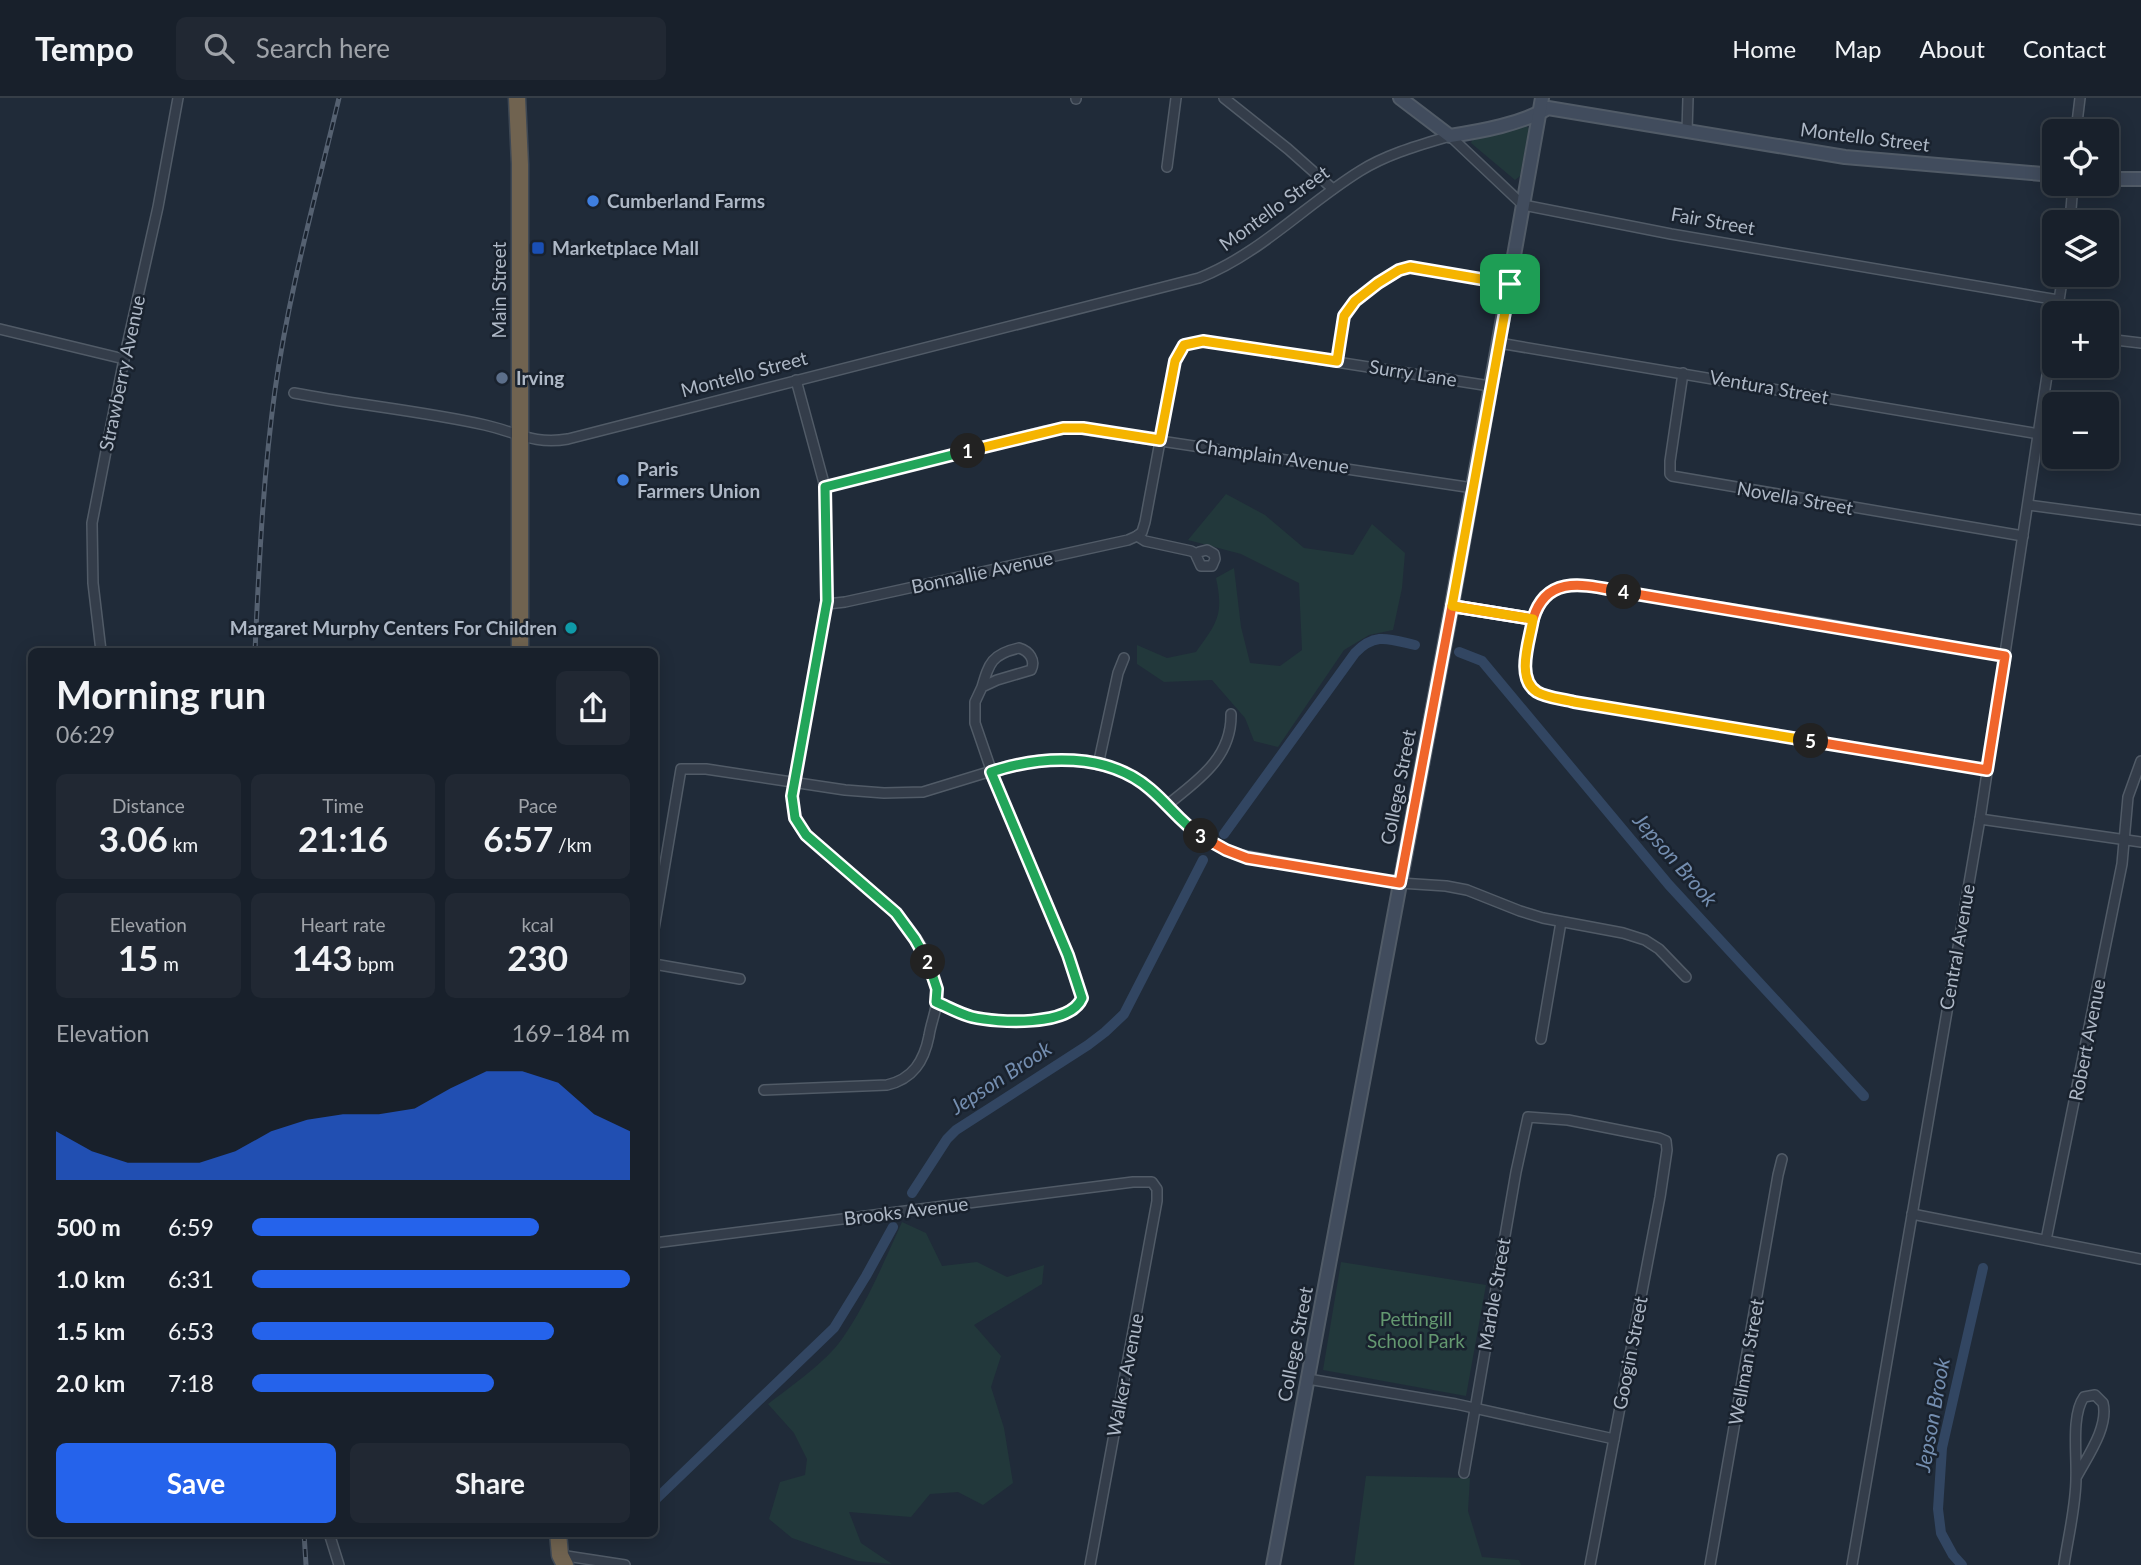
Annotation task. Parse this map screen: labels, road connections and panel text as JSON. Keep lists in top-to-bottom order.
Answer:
{
  "streets": {
    "highway": ["Main Street"],
    "street": [
      "Montello Street",
      "Fair Street",
      "Strawberry Avenue",
      "Surry Lane",
      "Ventura Street",
      "Champlain Avenue",
      "Novella Street",
      "Bonnallie Avenue",
      "College Street",
      "Central Avenue",
      "Robert Avenue",
      "Brooks Avenue",
      "Marble Street",
      "Googin Street",
      "Wellman Street",
      "Walker Avenue"
    ]
  },
  "crossings": [
    ["Montello Street", "Main Street"],
    ["Montello Street", "College Street"],
    ["Fair Street", "College Street"],
    ["Surry Lane", "Champlain Avenue"],
    ["Surry Lane", "College Street"],
    ["Ventura Street", "Novella Street"],
    ["Ventura Street", "College Street"],
    ["Ventura Street", "Central Avenue"],
    ["Champlain Avenue", "College Street"],
    ["Novella Street", "Central Avenue"],
    ["Brooks Avenue", "Walker Avenue"],
    ["Marble Street", "Googin Street"]
  ],
  "water": ["Jepson Brook"],
  "parks": ["Pettingill School Park"],
  "places": {
    "other": [
      "Cumberland Farms",
      "Irving",
      "Paris Farmers Union",
      "Margaret Murphy Centers For Children"
    ],
    "transit": ["Marketplace Mall"]
  },
  "page": {
    "header": "Tempo",
    "search": "Search here",
    "nav": [
      "Home",
      "Map",
      "About",
      "Contact"
    ],
    "map_buttons": ["+", "−"],
    "pins": [
      "1",
      "4",
      "5",
      "3",
      "2"
    ],
    "heading": ["Morning run", "06:29"],
    "stats": [
      ["Distance", "3.06 km"],
      ["Time", "21:16"],
      ["Pace", "6:57 /km"],
      ["Elevation", "15 m"],
      ["Heart rate", "143 bpm"],
      ["kcal", "230"]
    ],
    "chart": ["Elevation", "169–184 m"],
    "list": [
      {
        "name": "500 m",
        "note": "6:59"
      },
      {
        "name": "1.0 km",
        "note": "6:31"
      },
      {
        "name": "1.5 km",
        "note": "6:53"
      },
      {
        "name": "2.0 km",
        "note": "7:18"
      }
    ],
    "buttons": ["Save", "Share"]
  }
}
